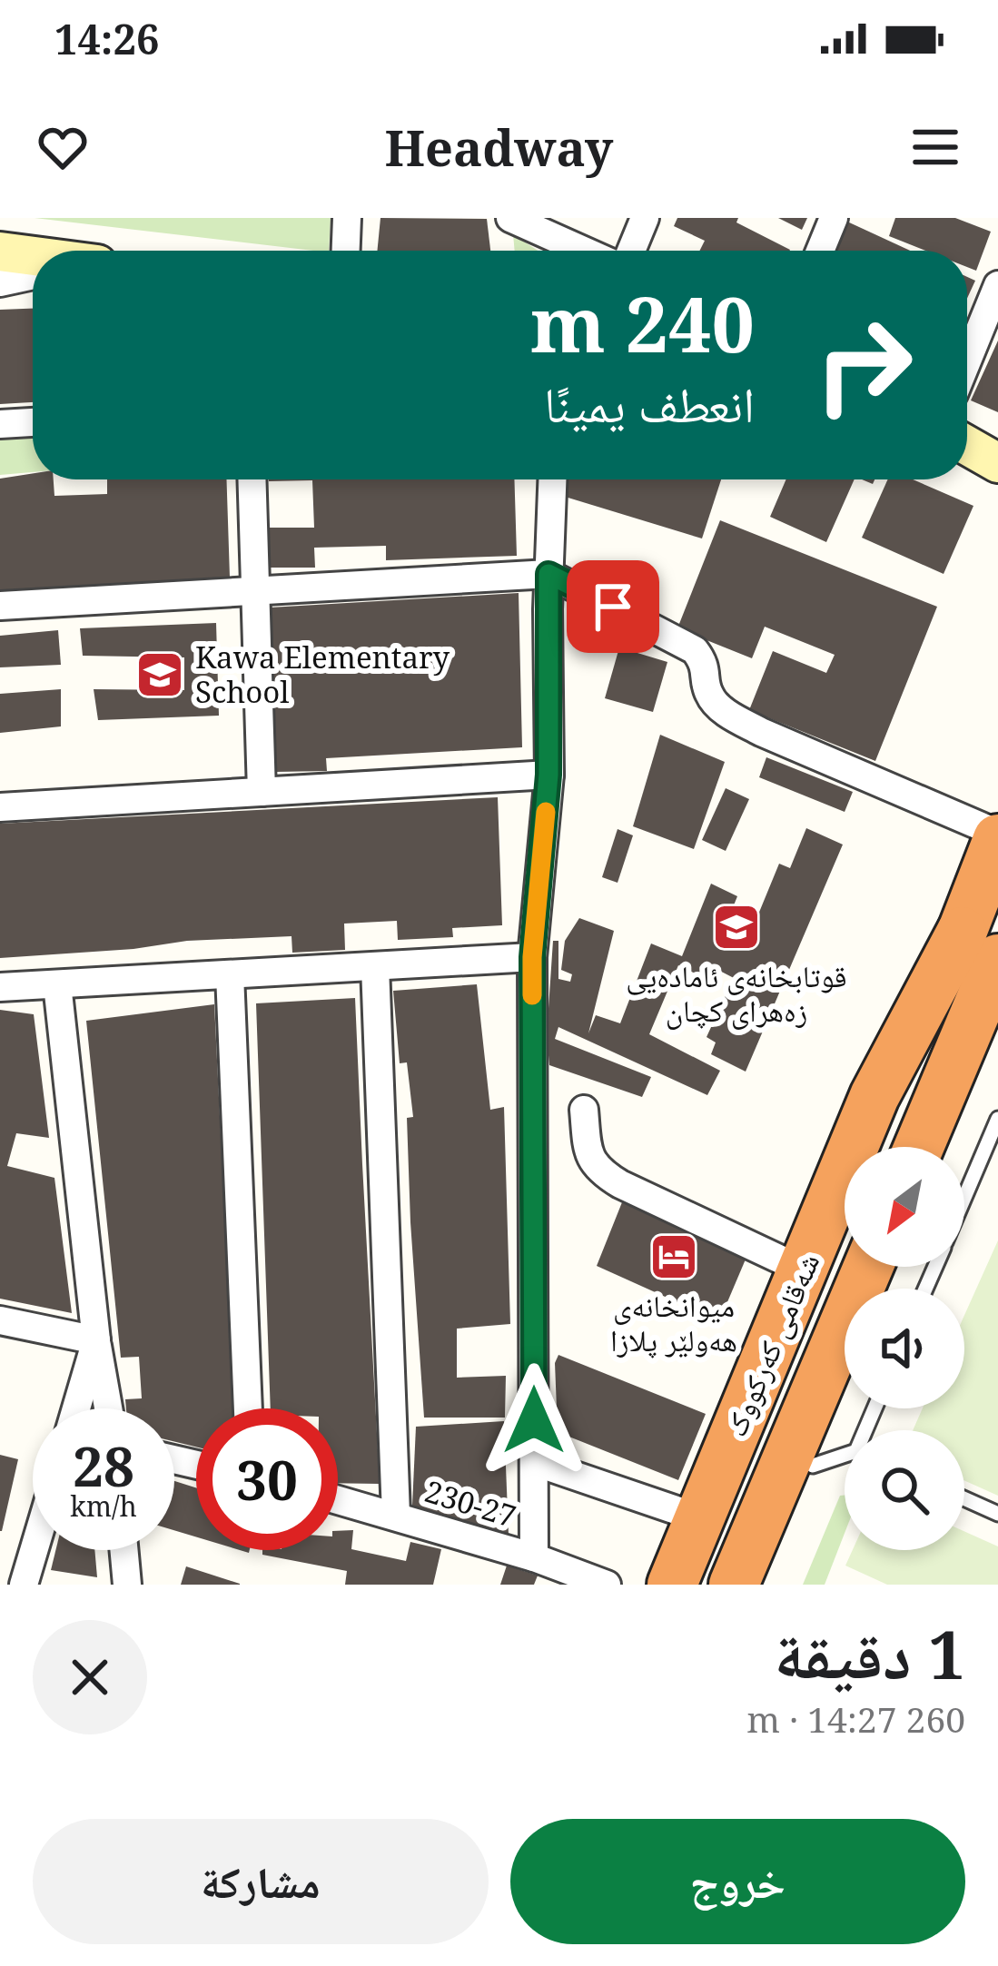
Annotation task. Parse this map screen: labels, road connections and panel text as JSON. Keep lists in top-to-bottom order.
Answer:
{
  "streets": {
    "highway": ["شەقامی کەرکووک"],
    "street": ["230-27"]
  },
  "places": {
    "school or university": ["Kawa Elementary School", "قوتابخانەی ئامادەیی زەهرای کچان"],
    "hotel": ["میوانخانەی هەولێر پلازا"]
  },
  "north": "bottom left",
  "page": {
    "status": "14:26",
    "header": "Headway",
    "turn": ["240 m", "انعطف يمينًا"],
    "speed": "28 km/h",
    "limit": "30",
    "heading": ["1 دقيقة", "260 m · 14:27"],
    "buttons": ["خروج", "مشاركة"]
  }
}
